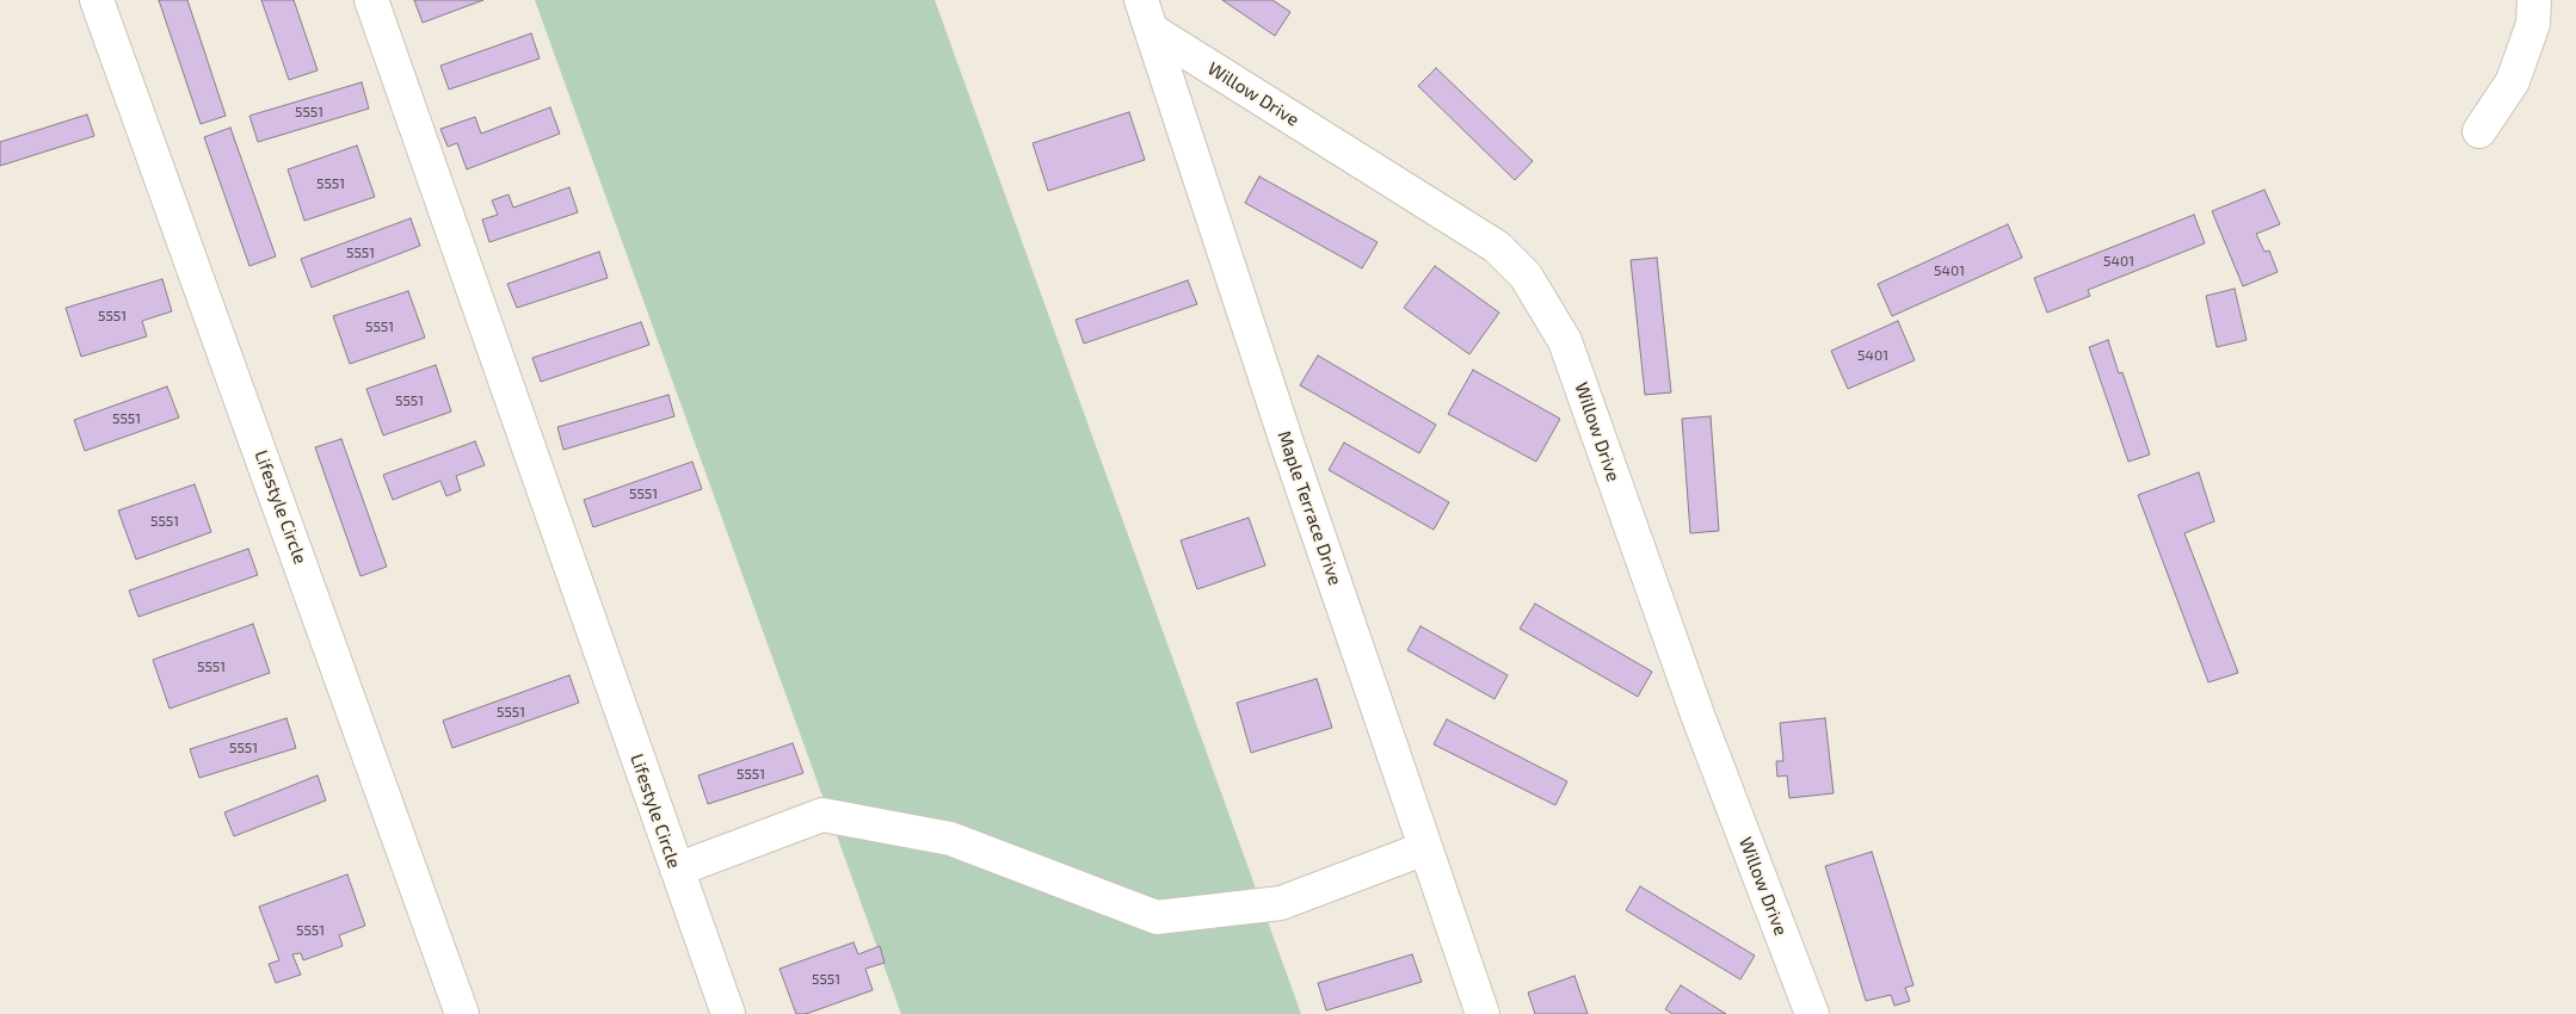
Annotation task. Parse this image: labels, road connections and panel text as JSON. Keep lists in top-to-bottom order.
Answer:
{
  "streets": {
    "street": ["Willow Drive", "Lifestyle Circle", "Maple Terrace Drive"]
  },
  "crossings": [
    ["Willow Drive", "Maple Terrace Drive"]
  ],
  "house_numbers": [
    "5551",
    "5551",
    "5551",
    "5401",
    "5401",
    "5551",
    "5551",
    "5401",
    "5551",
    "5551",
    "5551",
    "5551",
    "5551",
    "5551",
    "5551",
    "5551",
    "5551",
    "5551"
  ]
}
